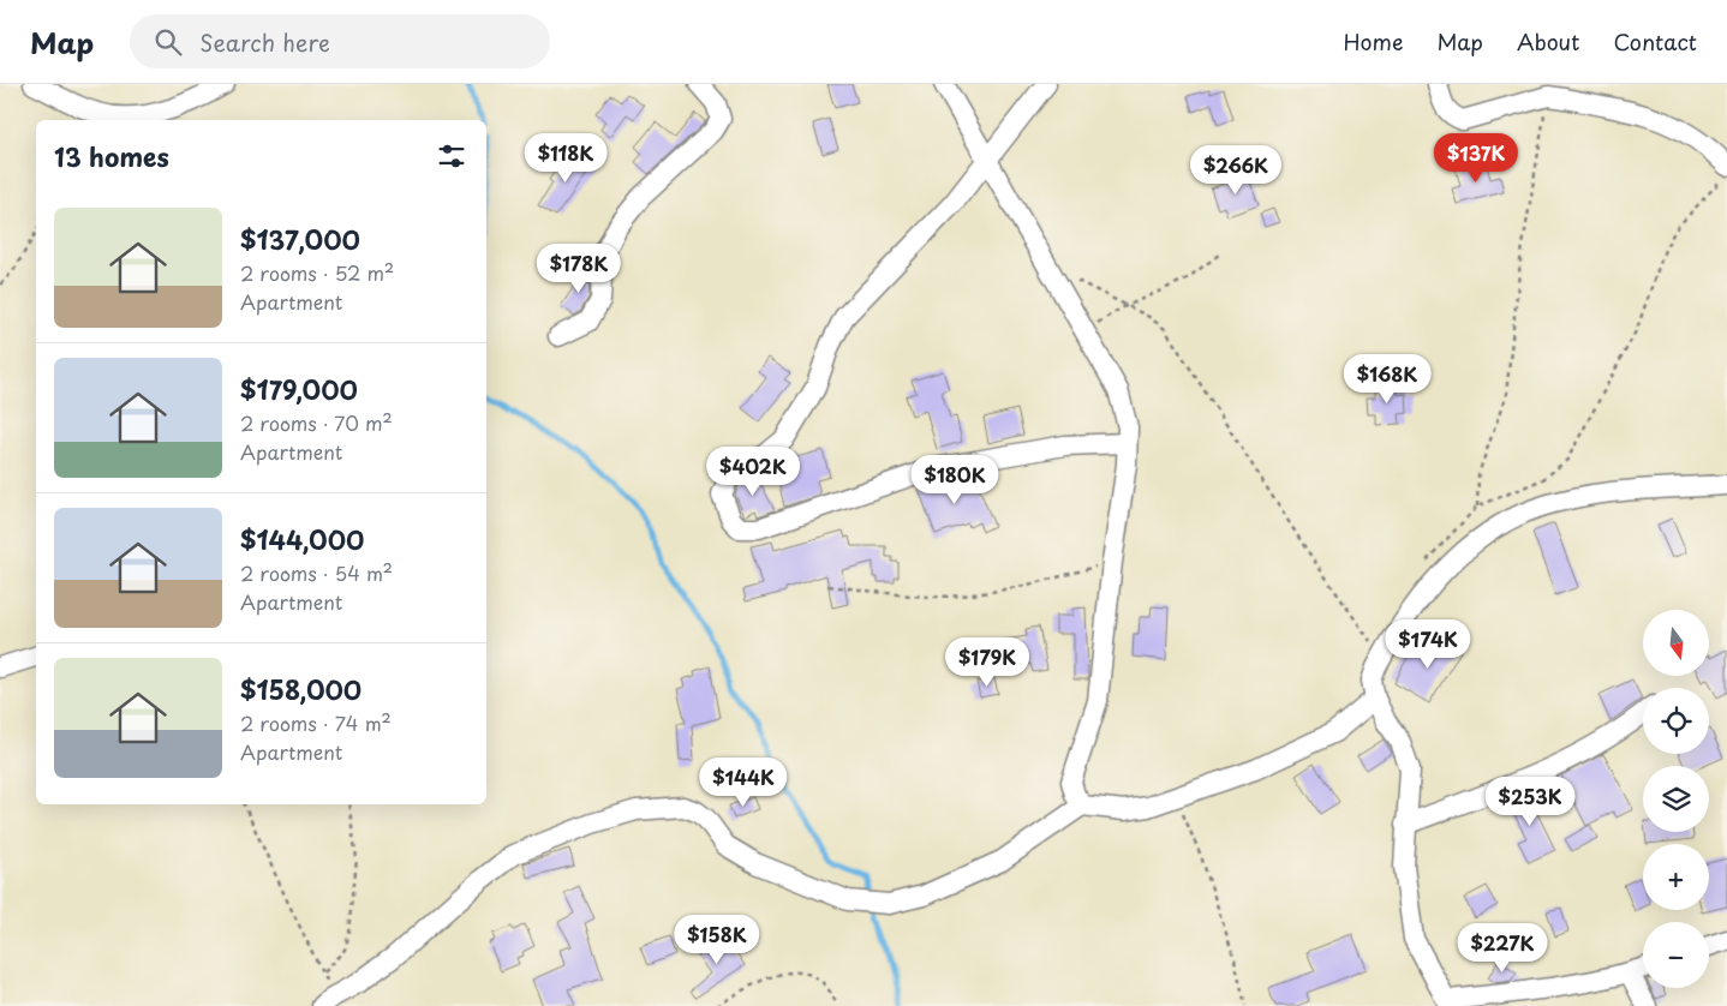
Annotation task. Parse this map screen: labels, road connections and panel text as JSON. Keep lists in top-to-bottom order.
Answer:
{
  "north": "bottom",
  "page": {
    "header": "Map",
    "search": "Search here",
    "nav": [
      "Home",
      "Map",
      "About",
      "Contact"
    ],
    "heading": "13 homes",
    "price": [
      "$118K",
      "$137K",
      "$266K",
      "$178K",
      "$168K",
      "$402K",
      "$180K",
      "$174K",
      "$179K",
      "$144K",
      "$253K",
      "$158K",
      "$227K"
    ],
    "list": [
      {
        "name": "$137,000",
        "note": "2 rooms · 52 m² · Apartment"
      },
      {
        "name": "$179,000",
        "note": "2 rooms · 70 m² · Apartment"
      },
      {
        "name": "$144,000",
        "note": "2 rooms · 54 m² · Apartment"
      },
      {
        "name": "$158,000",
        "note": "2 rooms · 74 m² · Apartment"
      }
    ],
    "map_buttons": ["+", "−"]
  }
}
